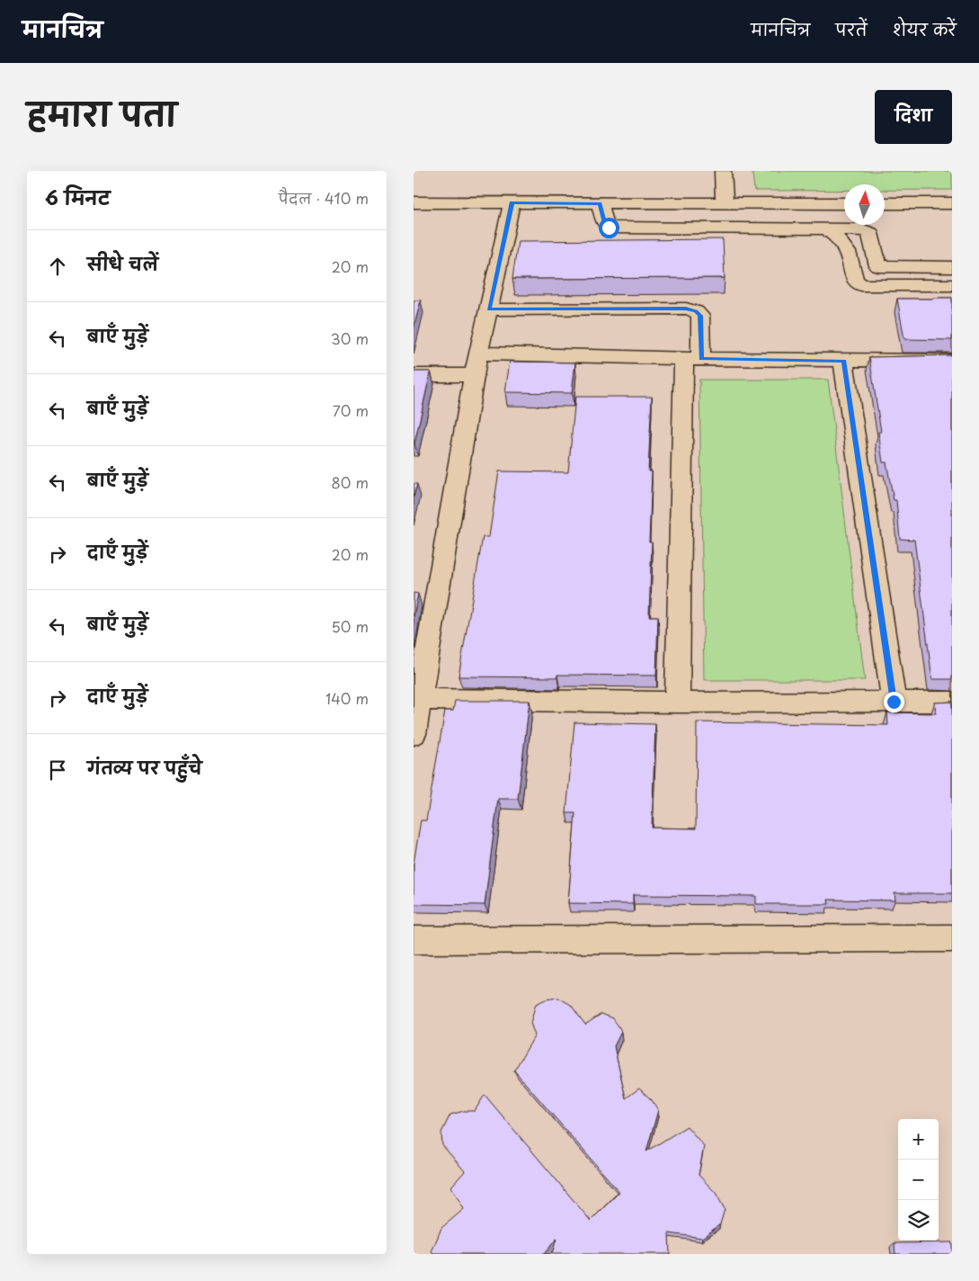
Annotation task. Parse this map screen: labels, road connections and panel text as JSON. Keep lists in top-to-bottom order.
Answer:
{
  "north": "top",
  "page": {
    "header": "मानचित्र",
    "nav": ["मानचित्र", "परतें", "शेयर करें"],
    "title": "हमारा पता",
    "buttons": "दिशा",
    "heading": ["6 मिनट", "पैदल · 410 m"],
    "list": [
      ["सीधे चलें", "20 m"],
      ["बाएँ मुड़ें", "30 m"],
      ["बाएँ मुड़ें", "70 m"],
      ["बाएँ मुड़ें", "80 m"],
      ["दाएँ मुड़ें", "20 m"],
      ["बाएँ मुड़ें", "50 m"],
      ["दाएँ मुड़ें", "140 m"],
      "गंतव्य पर पहुँचे"
    ],
    "map_buttons": ["+", "−"]
  }
}
